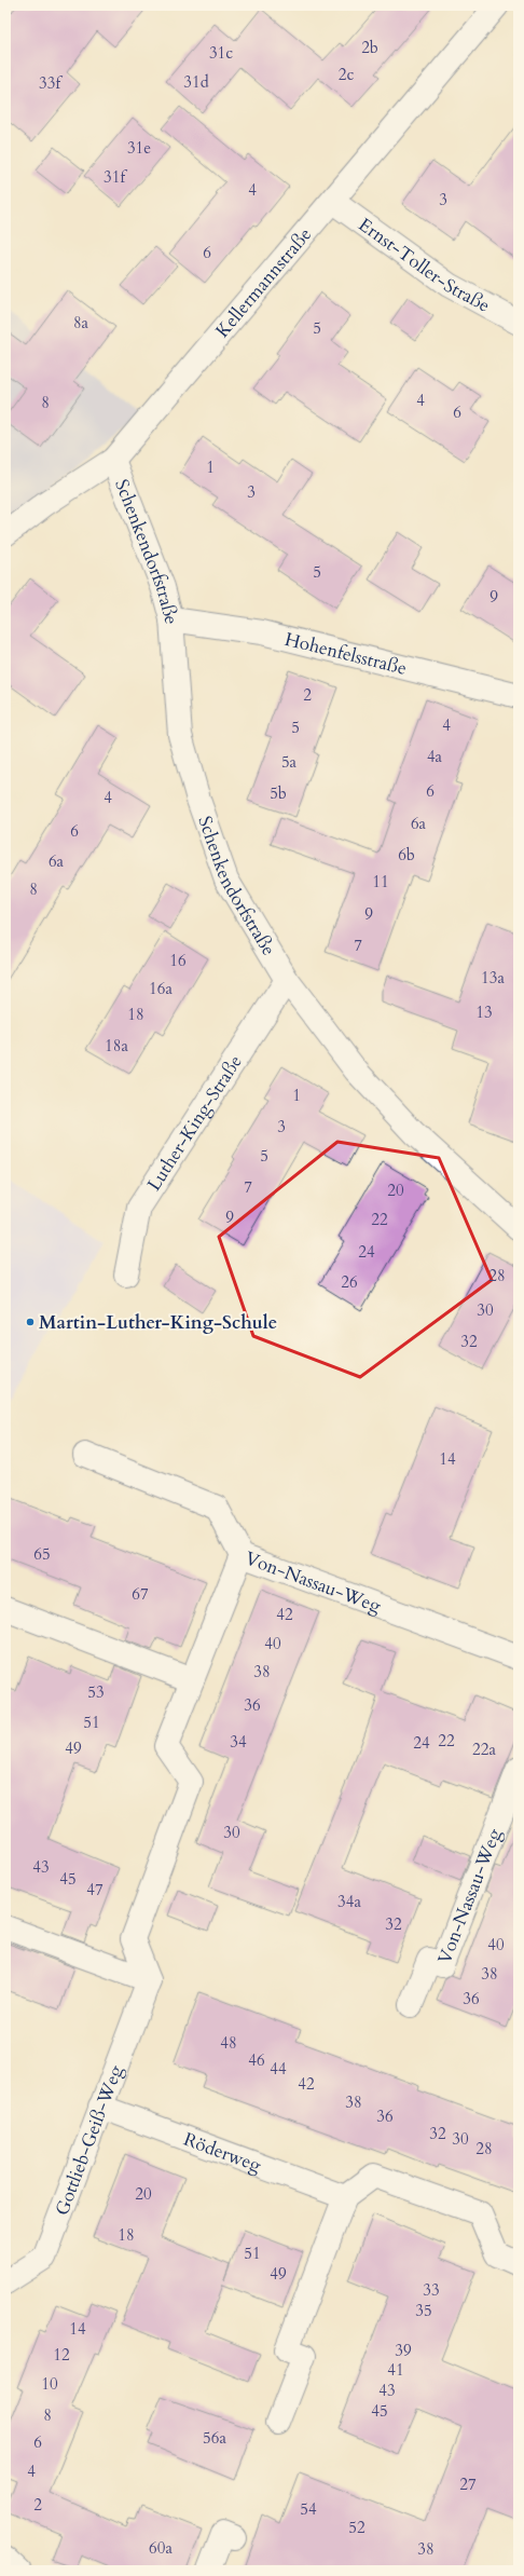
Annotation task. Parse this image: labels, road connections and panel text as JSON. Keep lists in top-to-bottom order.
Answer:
{
  "streets": {
    "street": [
      "Ernst-Toller-Straße",
      "Kellermannstraße",
      "Schenkendorfstraße",
      "Hohenfelsstraße",
      "Luther-King-Straße",
      "Von-Nassau-Weg",
      "Gottlieb-Geiß-Weg",
      "Röderweg"
    ]
  },
  "crossings": [
    ["Ernst-Toller-Straße", "Kellermannstraße"],
    ["Kellermannstraße", "Schenkendorfstraße"],
    ["Schenkendorfstraße", "Hohenfelsstraße"],
    ["Schenkendorfstraße", "Luther-King-Straße"],
    ["Gottlieb-Geiß-Weg", "Röderweg"]
  ],
  "places": ["Martin-Luther-King-Schule"],
  "house_numbers": [
    "2b",
    "31c",
    "2c",
    "31d",
    "33f",
    "31e",
    "31f",
    "4",
    "3",
    "6",
    "8a",
    "5",
    "4",
    "8",
    "6",
    "1",
    "3",
    "5",
    "9",
    "2",
    "4",
    "5",
    "4a",
    "5a",
    "6",
    "5b",
    "4",
    "6a",
    "6",
    "6b",
    "6a",
    "11",
    "8",
    "9",
    "7",
    "16",
    "13a",
    "16a",
    "13",
    "18",
    "18a",
    "1",
    "3",
    "5",
    "7",
    "20",
    "9",
    "22",
    "24",
    "28",
    "26",
    "30",
    "32",
    "14",
    "65",
    "67",
    "42",
    "40",
    "38",
    "53",
    "36",
    "51",
    "22",
    "34",
    "24",
    "49",
    "22a",
    "30",
    "43",
    "45",
    "47",
    "34a",
    "32",
    "40",
    "38",
    "36",
    "48",
    "46",
    "44",
    "42",
    "38",
    "36",
    "32",
    "30",
    "28",
    "20",
    "18",
    "51",
    "49",
    "33",
    "35",
    "14",
    "39",
    "12",
    "41",
    "10",
    "43",
    "45",
    "8",
    "56a",
    "6",
    "4",
    "27",
    "2",
    "54",
    "52",
    "60a",
    "38"
  ]
}
